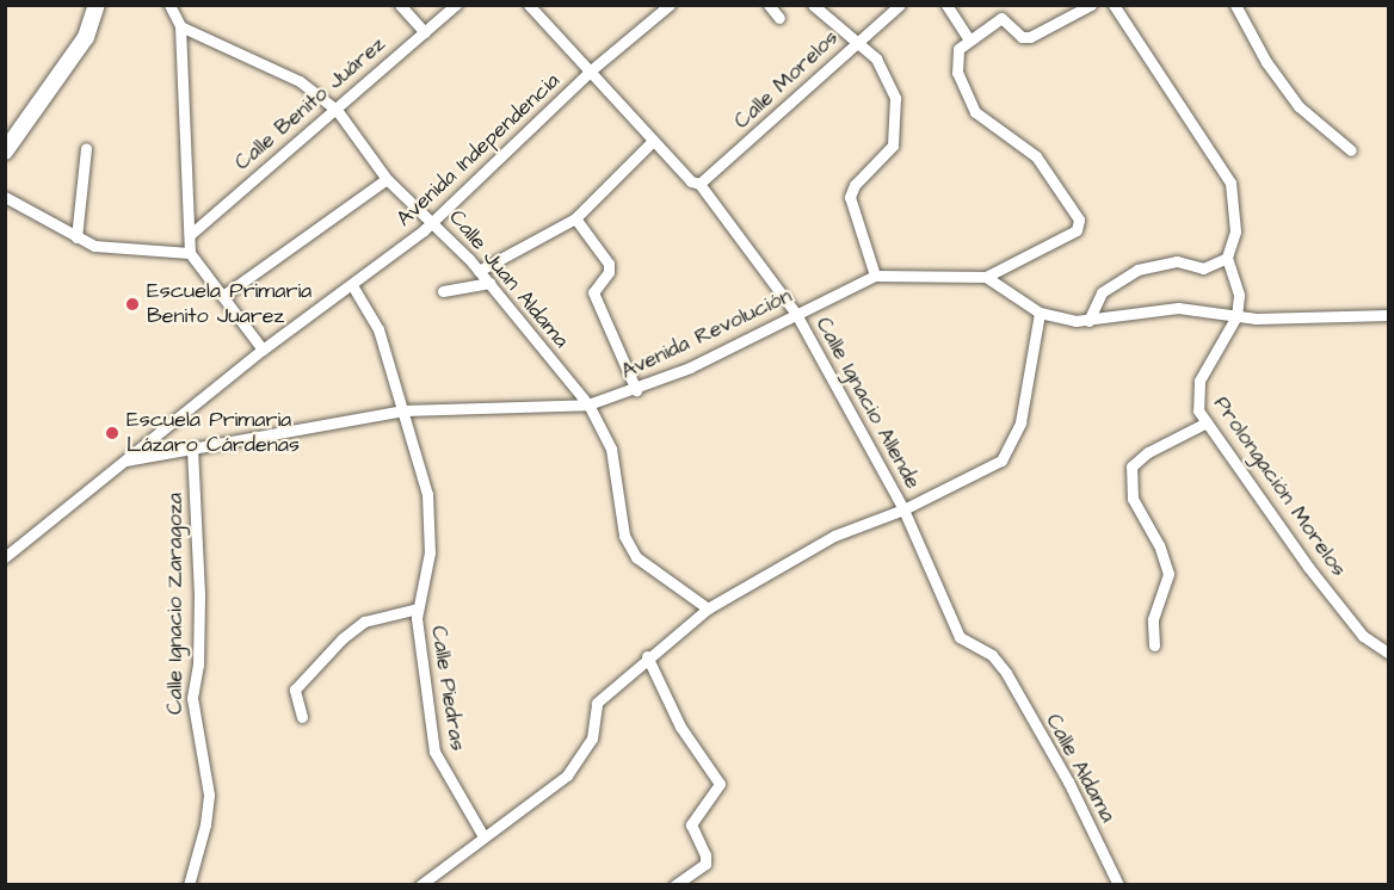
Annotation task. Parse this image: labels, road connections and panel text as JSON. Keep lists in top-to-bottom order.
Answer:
{
  "streets": {
    "street": [
      "Calle Morelos",
      "Calle Benito Juárez",
      "Avenida Independencia",
      "Calle Juan Aldama",
      "Avenida Revolución",
      "Calle Ignacio Allende",
      "Prolongación Morelos",
      "Calle Ignacio Zaragoza",
      "Calle Piedras",
      "Calle Aldama"
    ]
  },
  "crossings": [
    ["Calle Morelos", "Calle Ignacio Allende"],
    ["Calle Benito Juárez", "Calle Juan Aldama"],
    ["Avenida Independencia", "Calle Juan Aldama"],
    ["Avenida Independencia", "Avenida Revolución"],
    ["Avenida Independencia", "Calle Ignacio Allende"],
    ["Avenida Independencia", "Calle Piedras"],
    ["Calle Juan Aldama", "Avenida Revolución"],
    ["Avenida Revolución", "Calle Ignacio Allende"],
    ["Avenida Revolución", "Calle Ignacio Zaragoza"],
    ["Avenida Revolución", "Calle Piedras"],
    ["Calle Ignacio Allende", "Calle Aldama"]
  ],
  "places": ["Escuela Primaria Benito Juarez", "Escuela Primaria Lázaro Cárdenas"]
}
